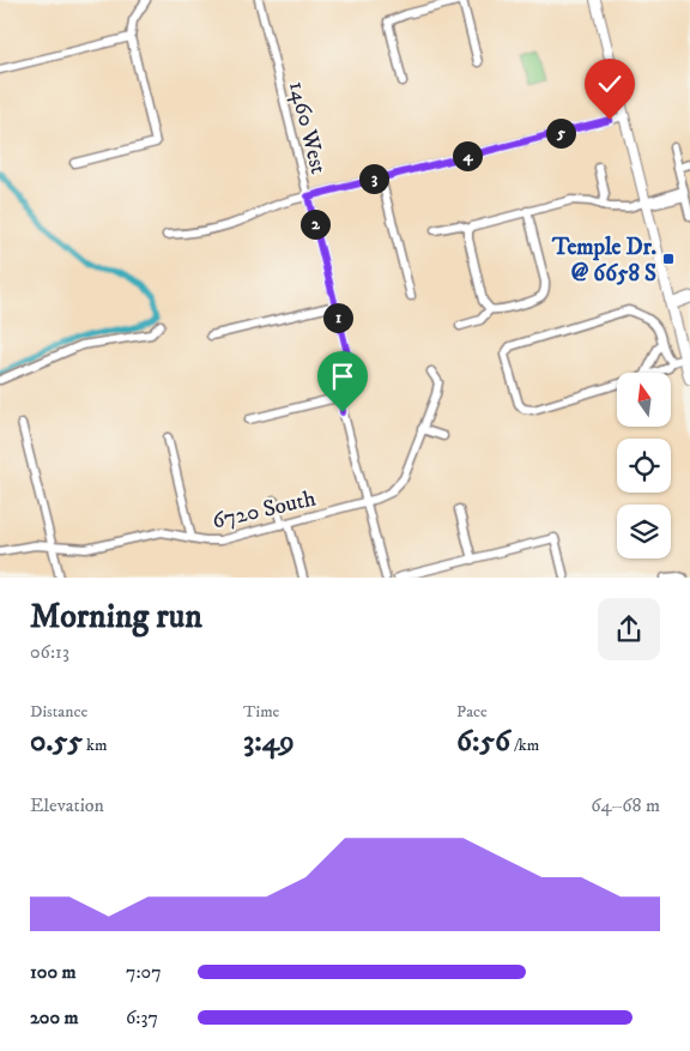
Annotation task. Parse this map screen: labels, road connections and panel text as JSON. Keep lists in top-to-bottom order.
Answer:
{
  "streets": {
    "street": ["1460 West", "6720 South"]
  },
  "crossings": [
    ["1460 West", "6720 South"]
  ],
  "places": {
    "transit": ["Temple Dr. @ 6658 S"]
  },
  "north": "top",
  "page": {
    "pins": [
      "5",
      "4",
      "3",
      "2",
      "1"
    ],
    "heading": ["Morning run", "06:13"],
    "stats": [
      ["Distance", "0.55 km"],
      ["Time", "3:49"],
      ["Pace", "6:56 /km"]
    ],
    "chart": ["Elevation", "64–68 m"],
    "list": [
      {
        "name": "100 m",
        "note": "7:07"
      },
      {
        "name": "200 m",
        "note": "6:37"
      }
    ]
  }
}
